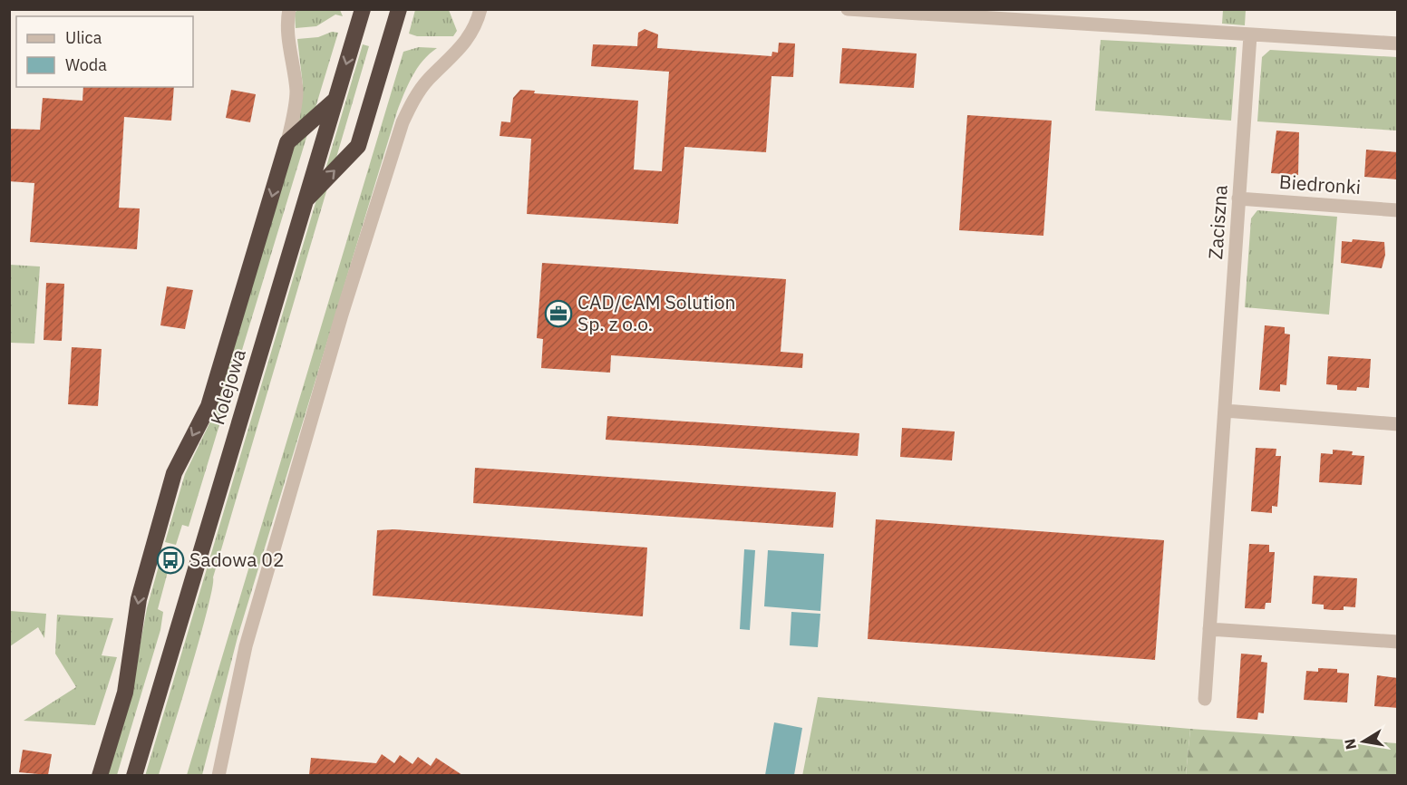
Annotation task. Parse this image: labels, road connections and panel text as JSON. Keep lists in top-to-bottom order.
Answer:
{
  "streets": {
    "highway": ["Kolejowa"],
    "street": ["Biedronki", "Zaciszna"]
  },
  "crossings": [
    ["Biedronki", "Zaciszna"]
  ],
  "places": {
    "office": ["CAD/CAM Solution Sp. z o.o."],
    "bus stop": ["Sadowa 02"]
  },
  "legend": ["Ulica", "Woda"],
  "north": "left"
}
